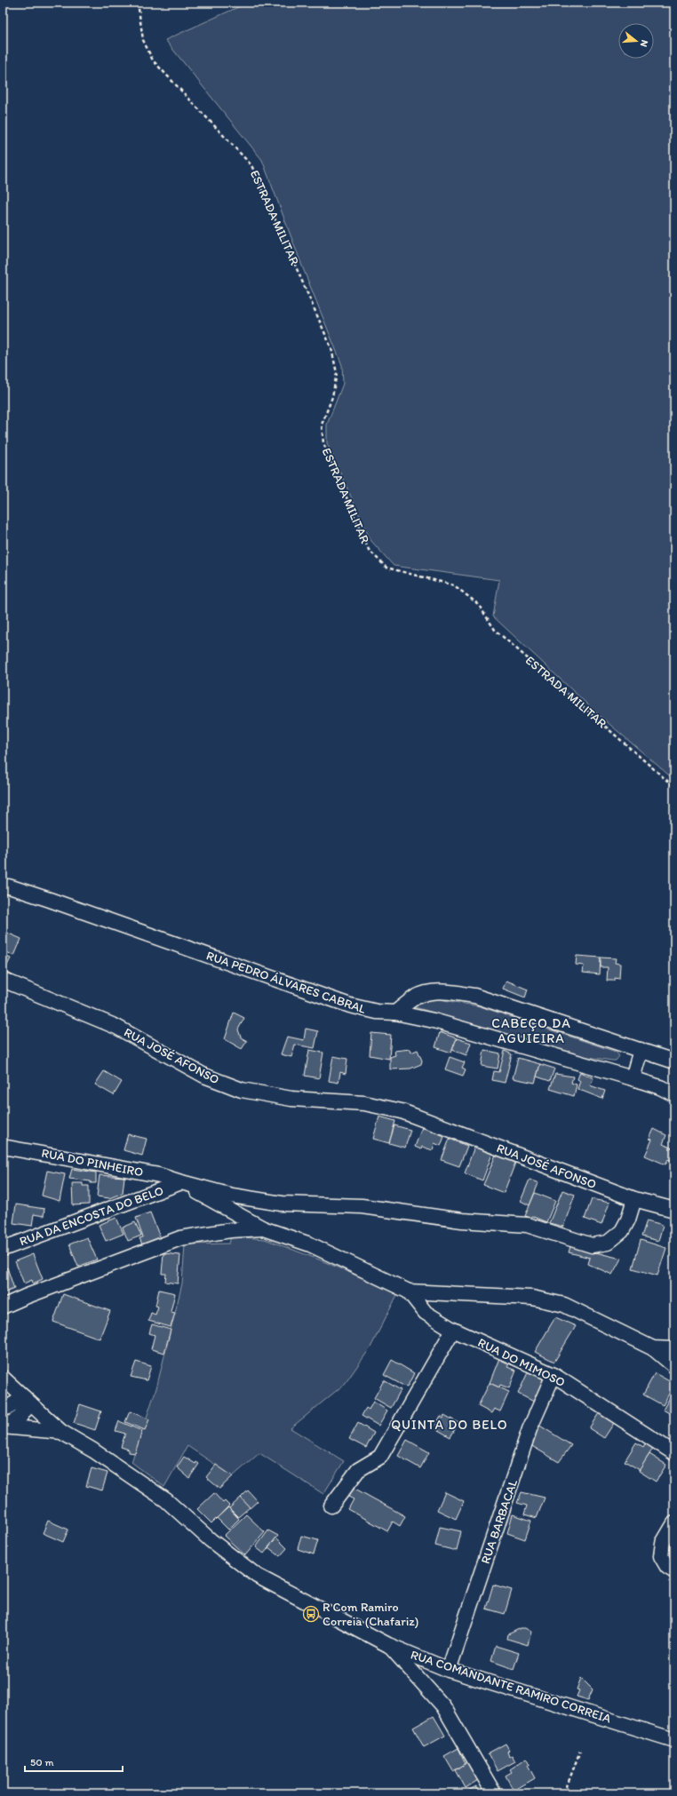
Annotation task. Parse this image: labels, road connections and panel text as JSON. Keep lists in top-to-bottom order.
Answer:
{
  "streets": {
    "street": [
      "RUA PEDRO ÁLVARES CABRAL",
      "RUA JOSÉ AFONSO",
      "RUA DO PINHEIRO",
      "RUA DA ENCOSTA DO BELO",
      "RUA DO MIMOSO",
      "RUA BARBACAL",
      "RUA COMANDANTE RAMIRO CORREIA"
    ],
    "path": ["ESTRADA MILITAR"]
  },
  "crossings": [
    ["RUA DO PINHEIRO", "RUA DA ENCOSTA DO BELO"],
    ["RUA DO MIMOSO", "RUA BARBACAL"],
    ["RUA BARBACAL", "RUA COMANDANTE RAMIRO CORREIA"]
  ],
  "districts": ["CABEÇO DA AGUIEIRA", "QUINTA DO BELO"],
  "places": {
    "bus stop": ["R Com Ramiro Correia (Chafariz)"]
  },
  "scale_bar": "50 m",
  "north": "right"
}
